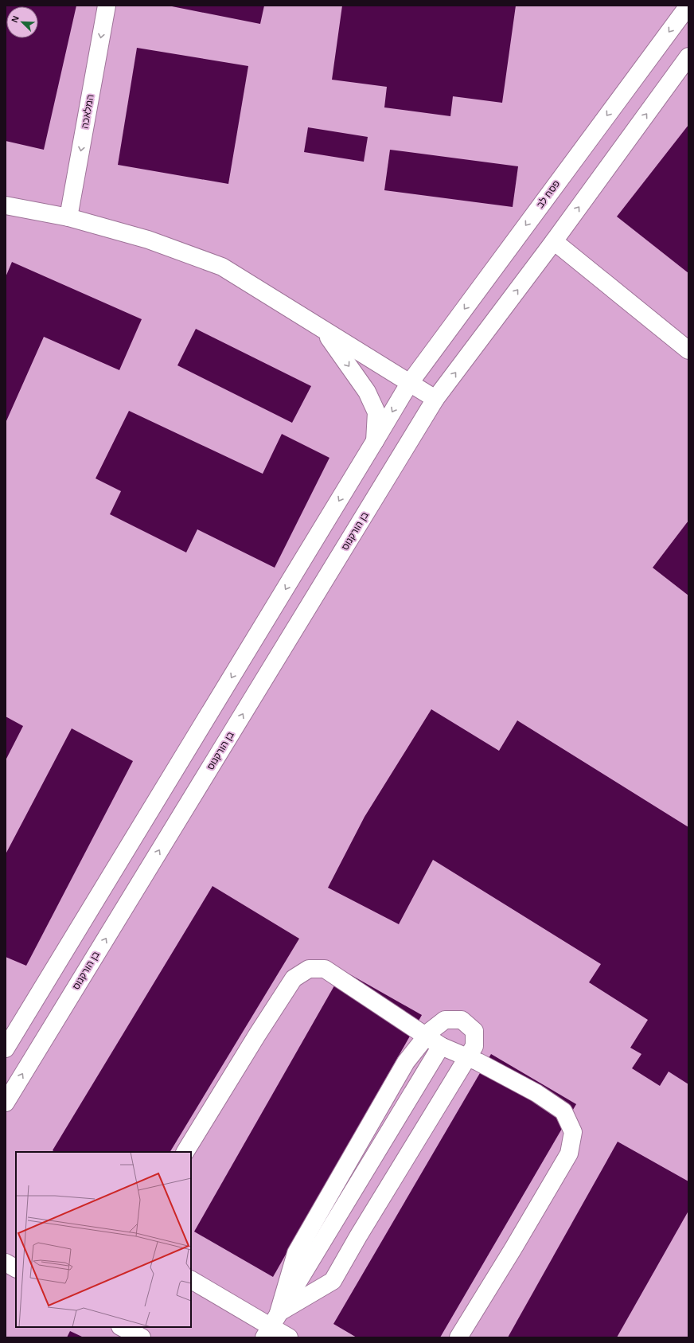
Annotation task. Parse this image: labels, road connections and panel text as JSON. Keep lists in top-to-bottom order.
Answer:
{
  "streets": {
    "street": ["המלאכה", "פסח לב", "בן הורקנוס"]
  },
  "one_way": ["המלאכה"],
  "north": "top left"
}
